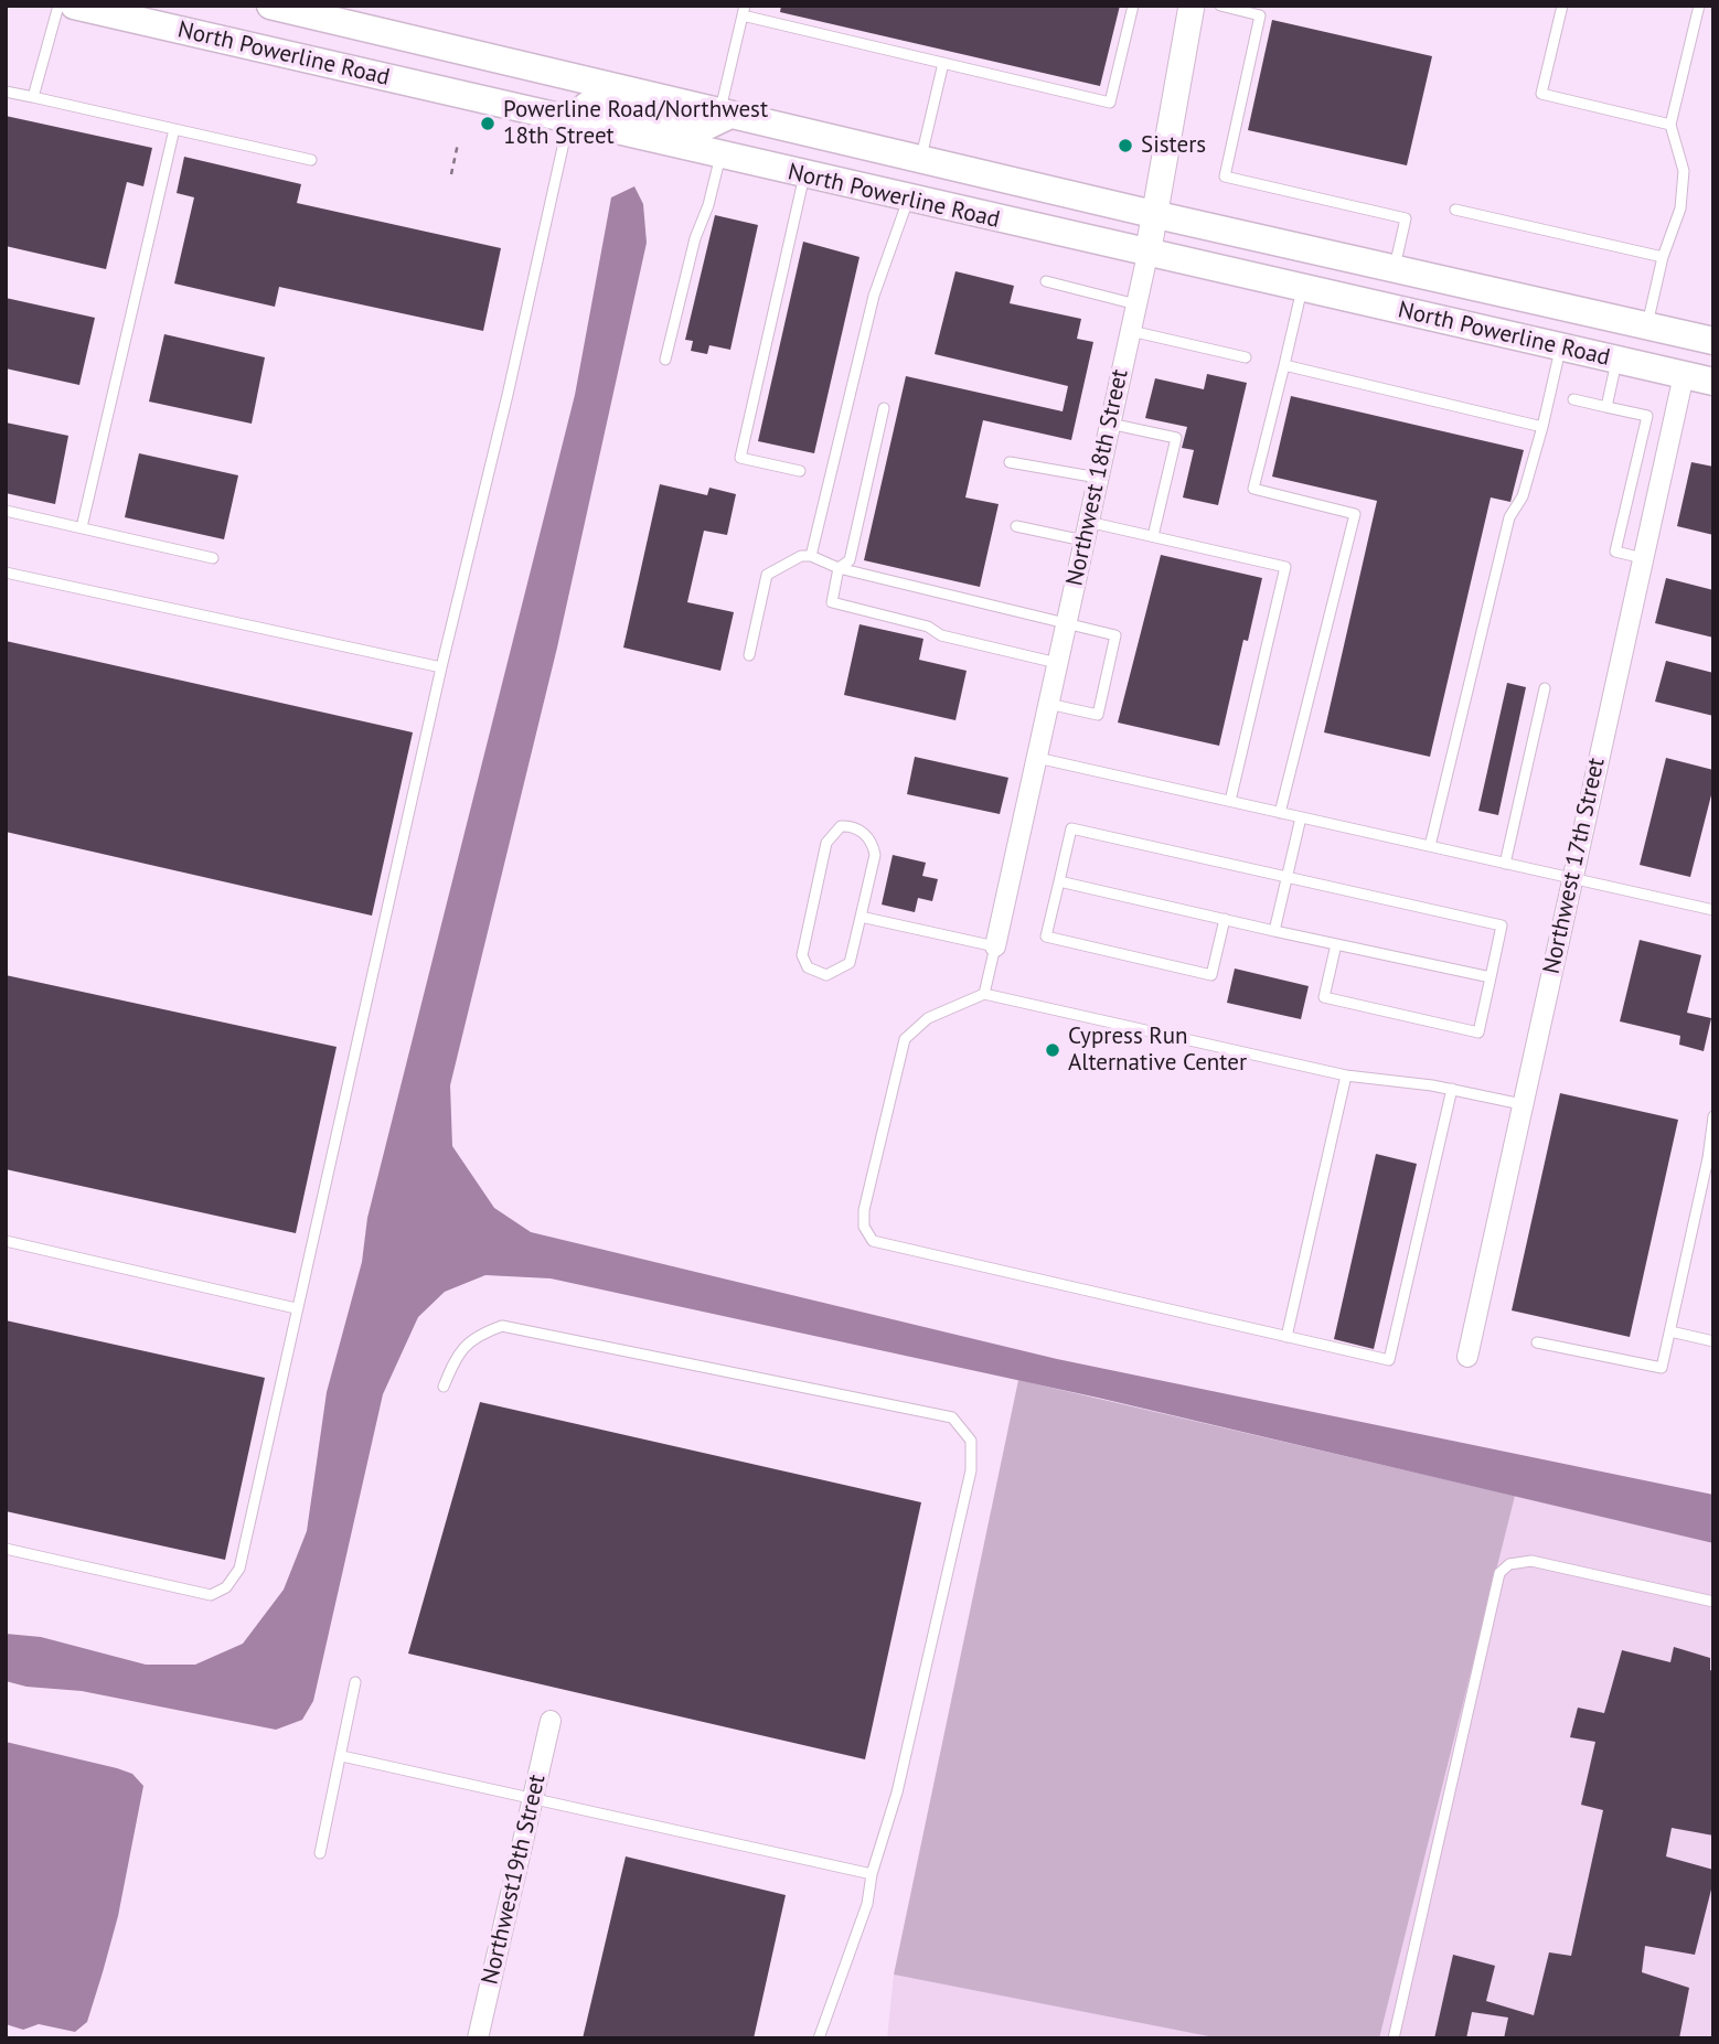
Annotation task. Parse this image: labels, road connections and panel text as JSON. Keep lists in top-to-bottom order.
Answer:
{
  "streets": {
    "main road": ["North Powerline Road"],
    "street": ["Northwest 18th Street", "Northwest 17th Street", "Northwest19th Street"]
  },
  "crossings": [
    ["North Powerline Road", "Northwest 18th Street"],
    ["North Powerline Road", "Northwest 17th Street"]
  ],
  "places": ["Powerline Road/Northwest 18th Street", "Sisters", "Cypress Run Alternative Center"]
}
